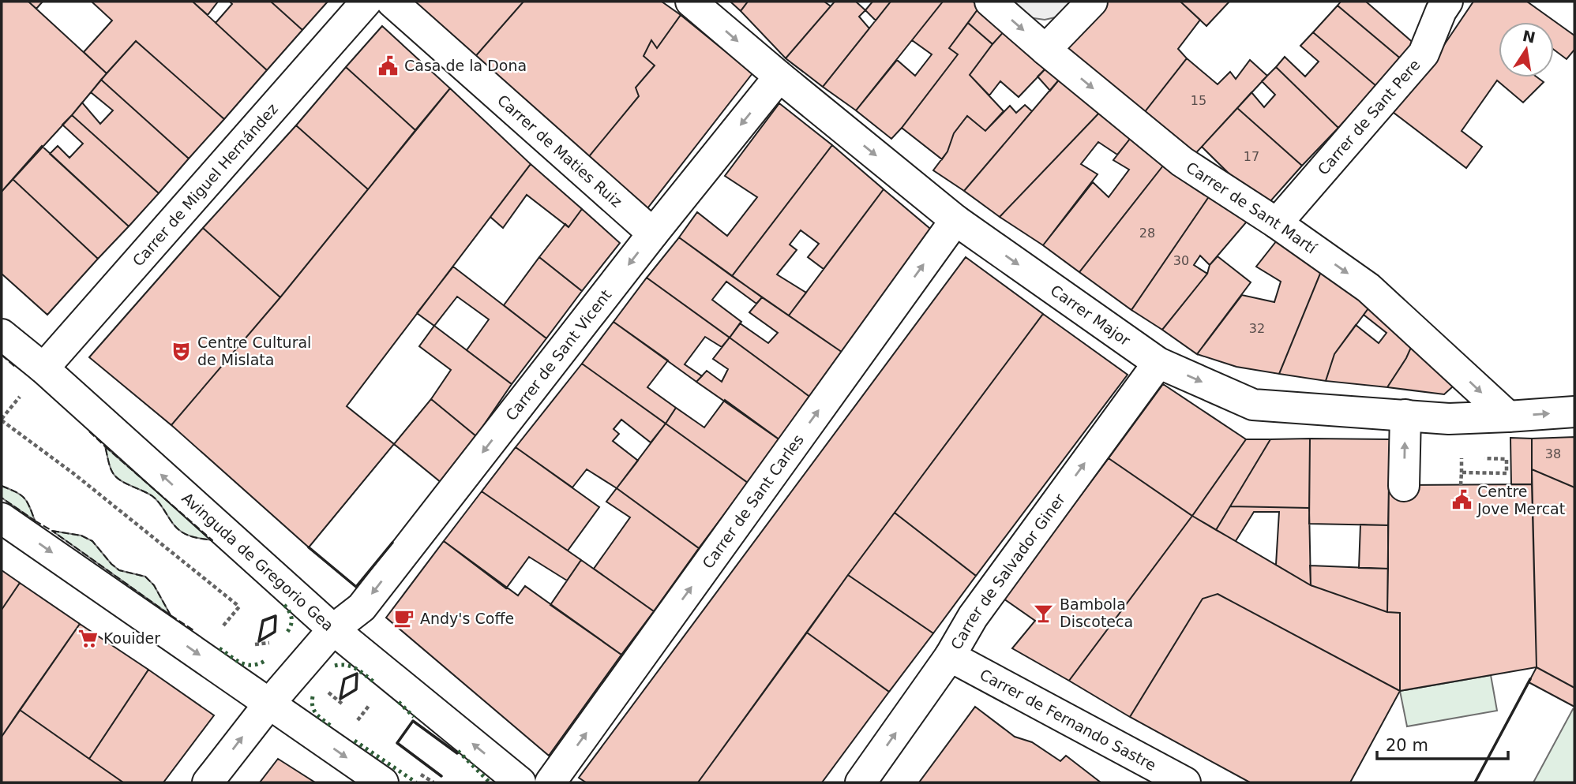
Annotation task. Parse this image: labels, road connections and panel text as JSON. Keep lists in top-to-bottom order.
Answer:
{
  "streets": {
    "street": [
      "Carrer de Sant Pere",
      "Carrer de Maties Ruiz",
      "Carrer de Miguel Hernández",
      "Carrer de Sant Martí",
      "Carrer Major",
      "Carrer de Sant Vicent",
      "Carrer de Sant Carles",
      "Avinguda de Gregorio Gea",
      "Carrer de Salvador Giner",
      "Carrer de Fernando Sastre"
    ]
  },
  "crossings": [
    ["Carrer de Sant Pere", "Carrer de Sant Martí"],
    ["Carrer de Maties Ruiz", "Carrer de Sant Vicent"],
    ["Carrer de Miguel Hernández", "Avinguda de Gregorio Gea"],
    ["Carrer de Sant Martí", "Carrer Major"],
    ["Carrer Major", "Carrer de Sant Vicent"],
    ["Carrer Major", "Carrer de Sant Carles"],
    ["Carrer Major", "Carrer de Salvador Giner"],
    ["Carrer de Sant Vicent", "Avinguda de Gregorio Gea"],
    ["Carrer de Salvador Giner", "Carrer de Fernando Sastre"]
  ],
  "one_way": [
    "Carrer de Sant Martí",
    "Carrer Major",
    "Carrer de Sant Carles",
    "Carrer de Salvador Giner"
  ],
  "places": {
    "public building": ["Casa de la Dona", "Centre Jove Mercat"],
    "theatre": ["Centre Cultural de Mislata"],
    "bar": ["Bambola Discoteca"],
    "cafe": ["Andy's Coffe"],
    "supermarket": ["Kouider"]
  },
  "house_numbers": [
    "15",
    "17",
    "28",
    "30",
    "32",
    "38"
  ],
  "scale_bar": "20 m",
  "north": "top"
}
